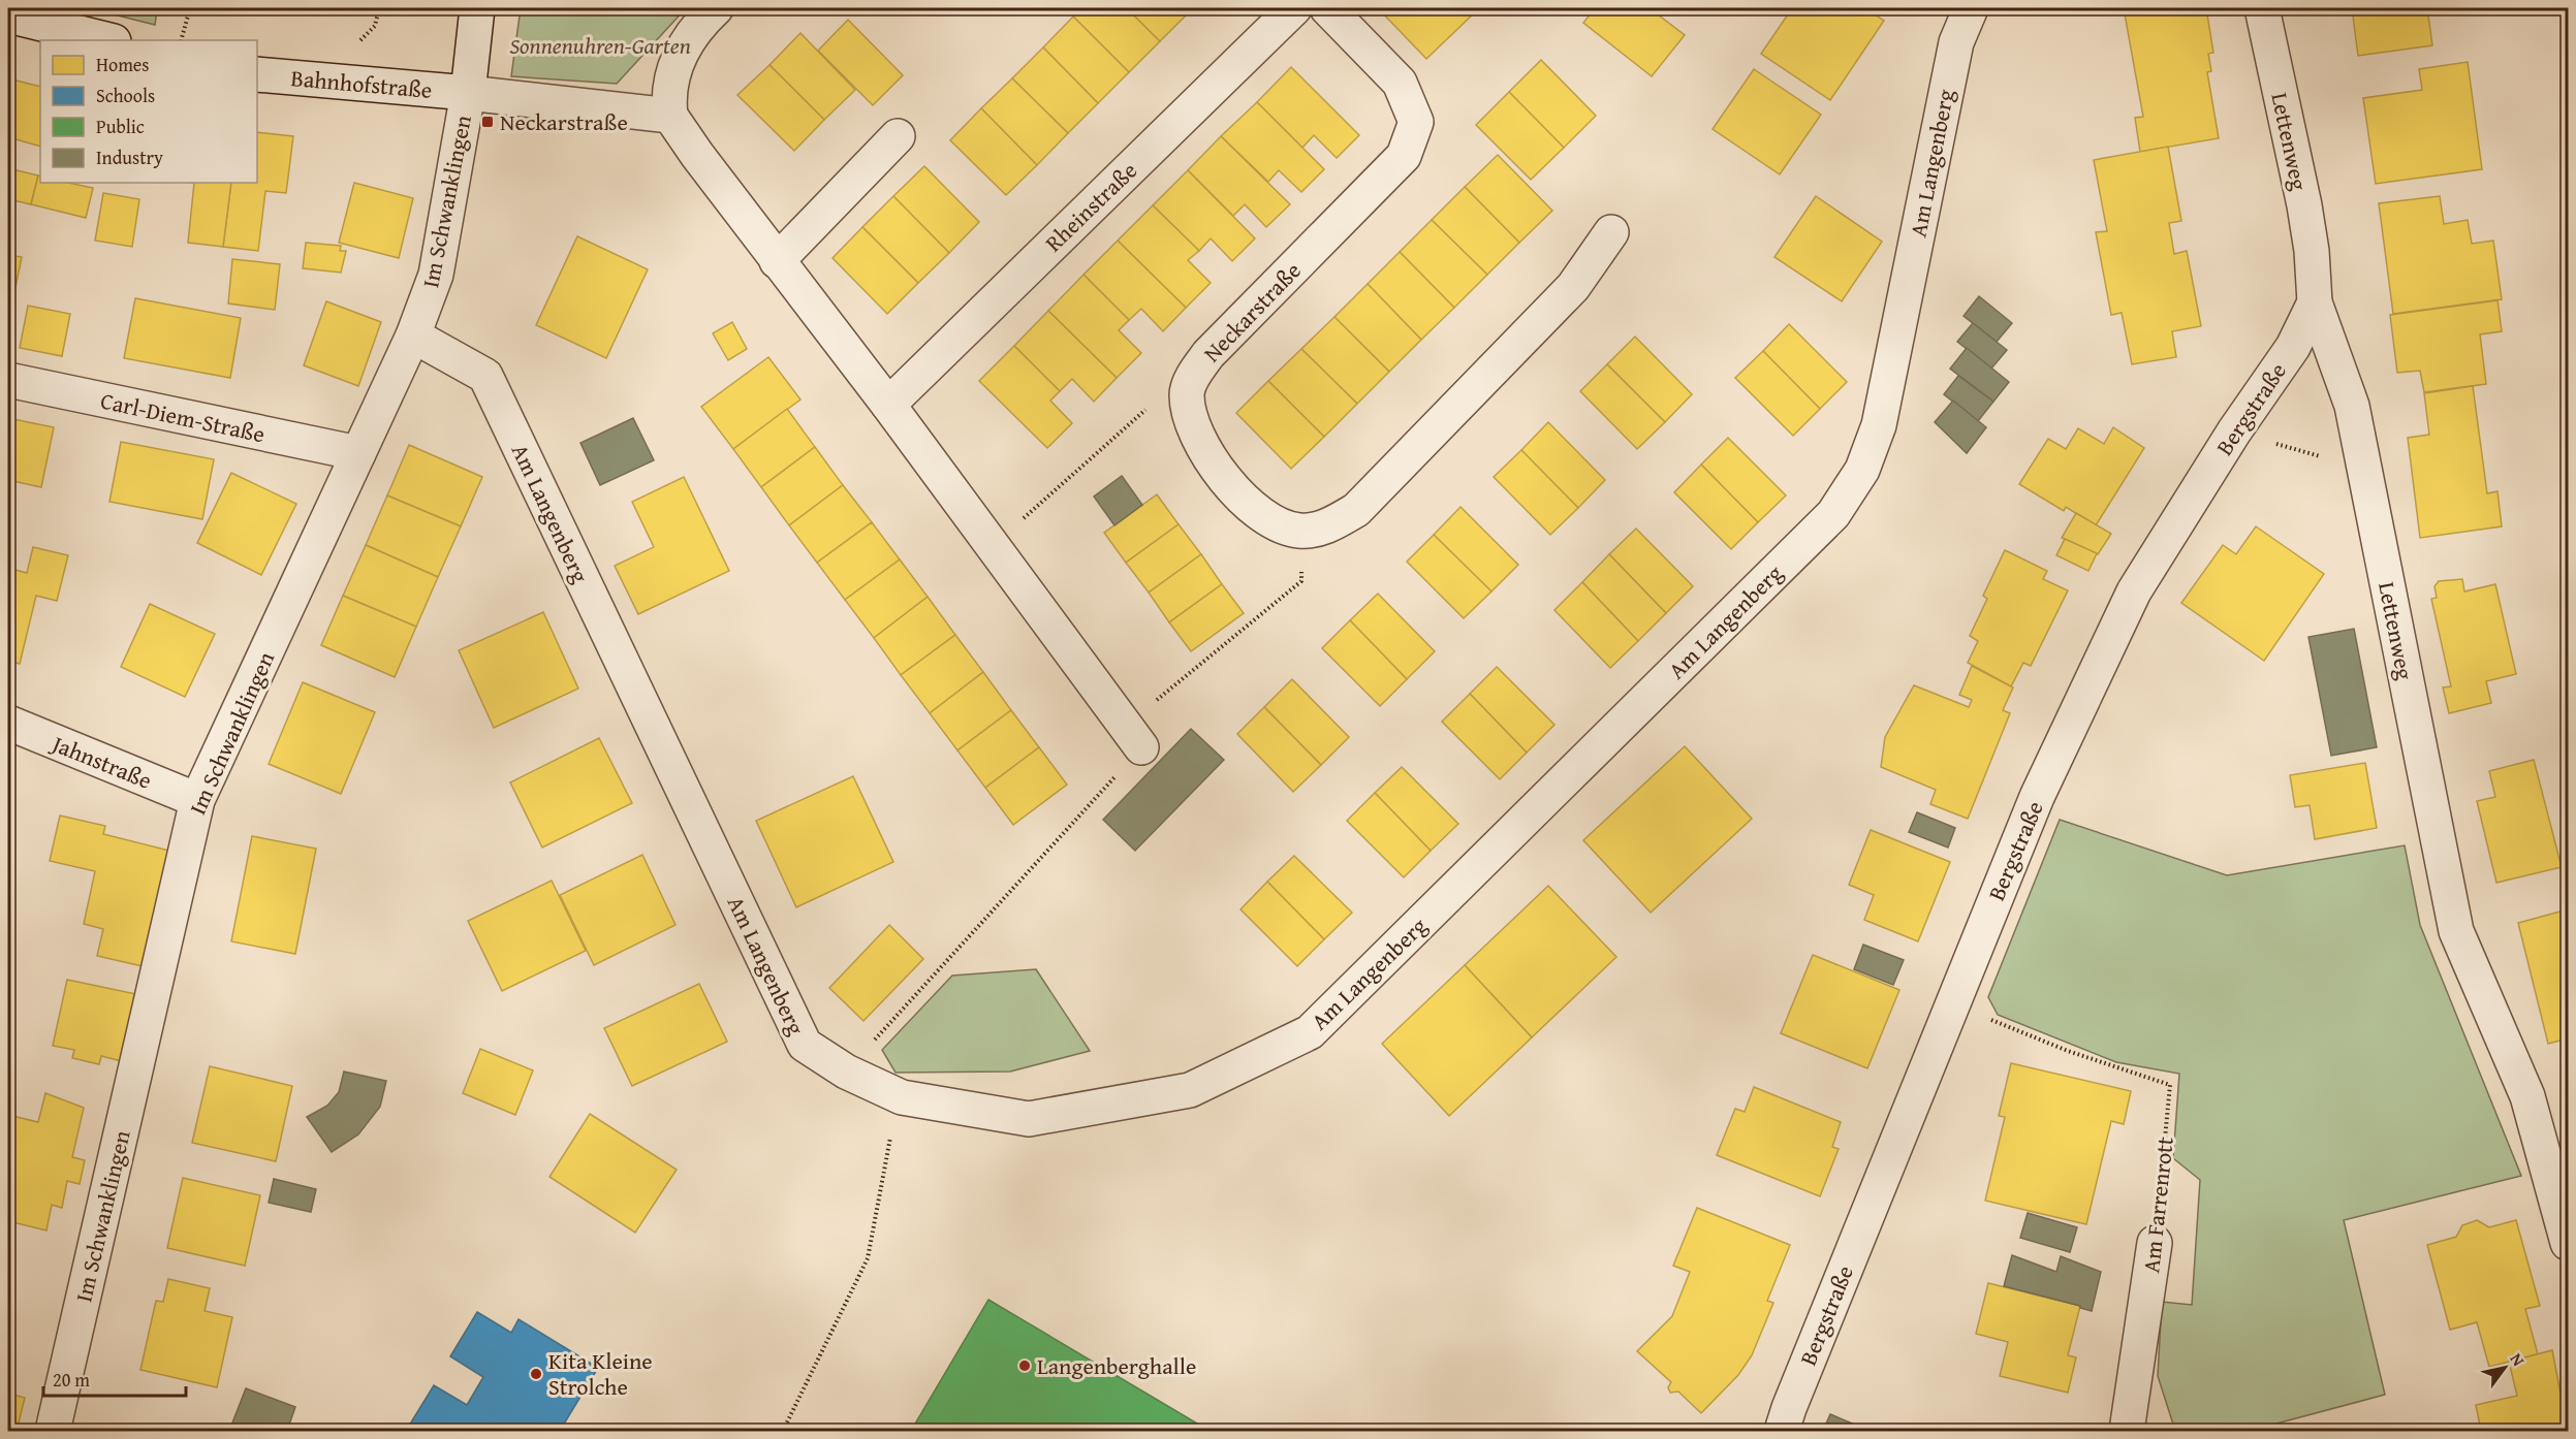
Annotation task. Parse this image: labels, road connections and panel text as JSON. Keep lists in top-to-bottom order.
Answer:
{
  "streets": {
    "street": [
      "Bahnhofstraße",
      "Lettenweg",
      "Am Langenberg",
      "Im Schwanklingen",
      "Rheinstraße",
      "Neckarstraße",
      "Bergstraße",
      "Carl-Diem-Straße",
      "Jahnstraße",
      "Am Farrenrott"
    ]
  },
  "crossings": [
    ["Bahnhofstraße", "Im Schwanklingen"],
    ["Lettenweg", "Bergstraße"],
    ["Am Langenberg", "Im Schwanklingen"],
    ["Im Schwanklingen", "Carl-Diem-Straße"],
    ["Im Schwanklingen", "Jahnstraße"],
    ["Bergstraße", "Am Farrenrott"]
  ],
  "parks": ["Sonnenuhren-Garten"],
  "places": {
    "transit": ["Neckarstraße"],
    "other": ["Langenberghalle", "Kita Kleine Strolche"]
  },
  "legend": [
    "Homes",
    "Schools",
    "Public",
    "Industry"
  ],
  "scale_bar": "20 m",
  "north": "top right"
}
